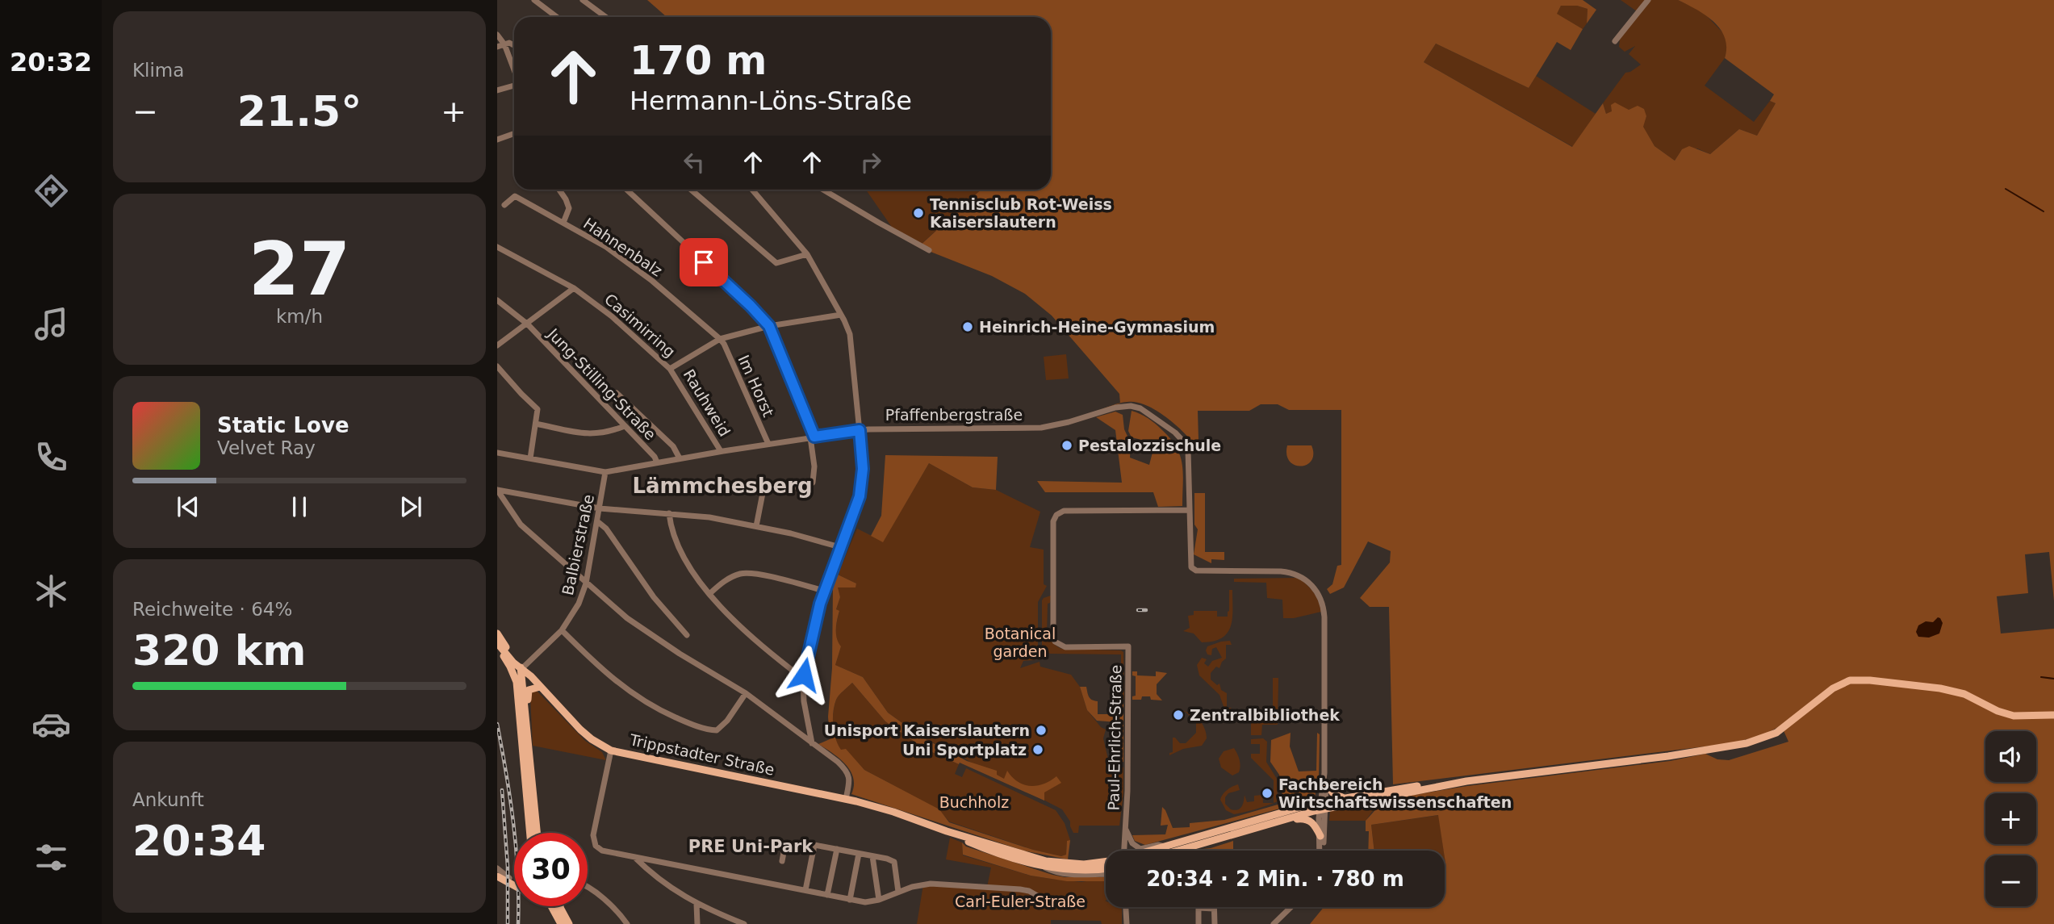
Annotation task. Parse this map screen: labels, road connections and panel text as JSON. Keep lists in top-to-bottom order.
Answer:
{
  "streets": {
    "main road": ["Trippstadter Straße"],
    "street": [
      "Hahnenbalz",
      "Casimirring",
      "Jung-Stilling-Straße",
      "Im Horst",
      "Rauhweid",
      "Pfaffenbergstraße",
      "Balbierstraße",
      "Paul-Ehrlich-Straße"
    ]
  },
  "crossings": [
    ["Hahnenbalz", "Casimirring"],
    ["Hahnenbalz", "Im Horst"],
    ["Casimirring", "Im Horst"],
    ["Casimirring", "Rauhweid"],
    ["Jung-Stilling-Straße", "Pfaffenbergstraße"],
    ["Im Horst", "Pfaffenbergstraße"],
    ["Rauhweid", "Pfaffenbergstraße"],
    ["Pfaffenbergstraße", "Balbierstraße"],
    ["Pfaffenbergstraße", "Paul-Ehrlich-Straße"],
    ["Balbierstraße", "Trippstadter Straße"]
  ],
  "districts": ["Lämmchesberg", "PRE Uni-Park"],
  "parks": ["Botanical garden", "Buchholz", "Carl-Euler-Straße"],
  "places": [
    "Tennisclub Rot-Weiss Kaiserslautern",
    "Heinrich-Heine-Gymnasium",
    "Pestalozzischule",
    "Zentralbibliothek",
    "Unisport Kaiserslautern",
    "Uni Sportplatz",
    "Fachbereich Wirtschaftswissenschaften"
  ],
  "page": {
    "tabs": "20:32",
    "tile": [
      "Klima",
      ["27", "km/h"],
      ["Reichweite · 64%", "320 km"],
      ["Ankunft", "20:34"]
    ],
    "turn": ["170 m", "Hermann-Löns-Straße"],
    "heat": ["−", "21.5°", "+"],
    "song": ["Static Love", "Velvet Ray"],
    "map_buttons": ["+", "−"],
    "limit": "30",
    "trip": "20:34 · 2 Min. · 780 m"
  }
}
